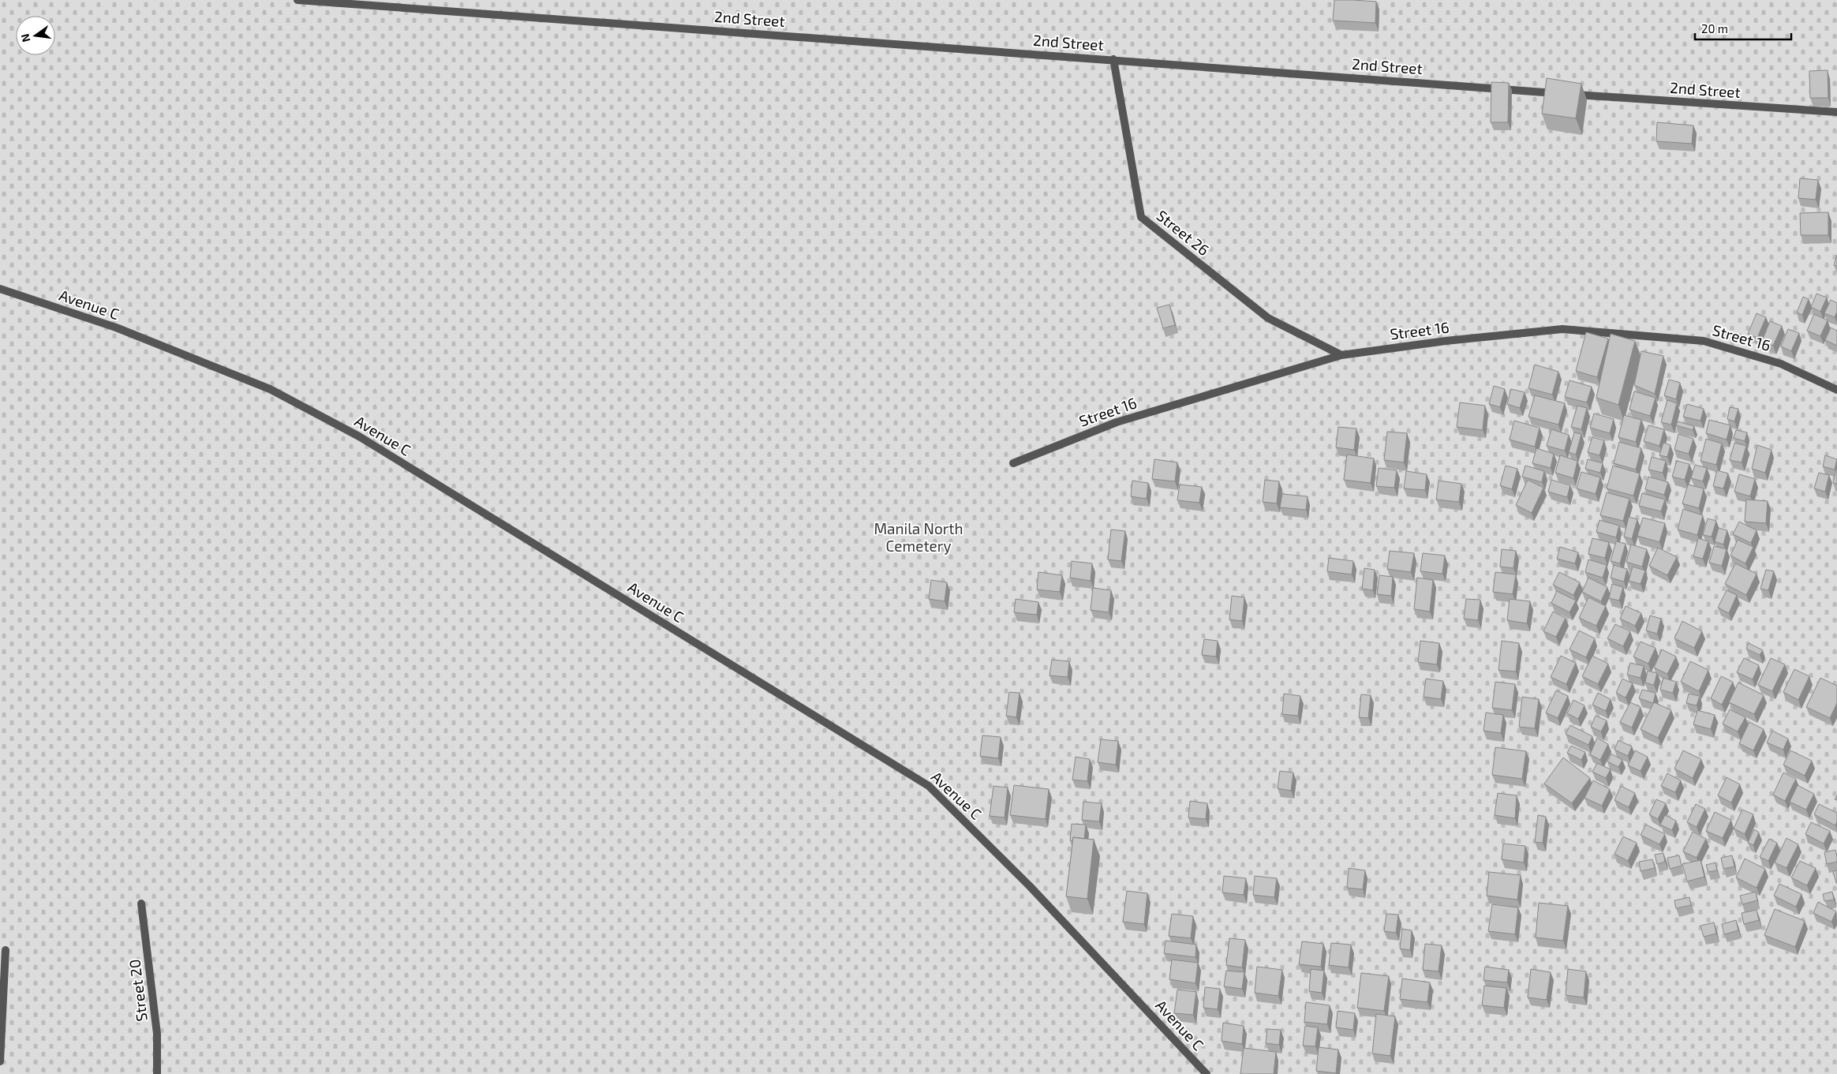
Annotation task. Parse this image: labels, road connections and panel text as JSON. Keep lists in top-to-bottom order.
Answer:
{
  "streets": {
    "lane": [
      "2nd Street",
      "Street 26",
      "Avenue C",
      "Street 16",
      "Street 20"
    ]
  },
  "crossings": [
    ["2nd Street", "Street 26"],
    ["Street 26", "Street 16"]
  ],
  "parks": ["Manila North Cemetery"],
  "scale_bar": "20 m",
  "north": "left"
}
